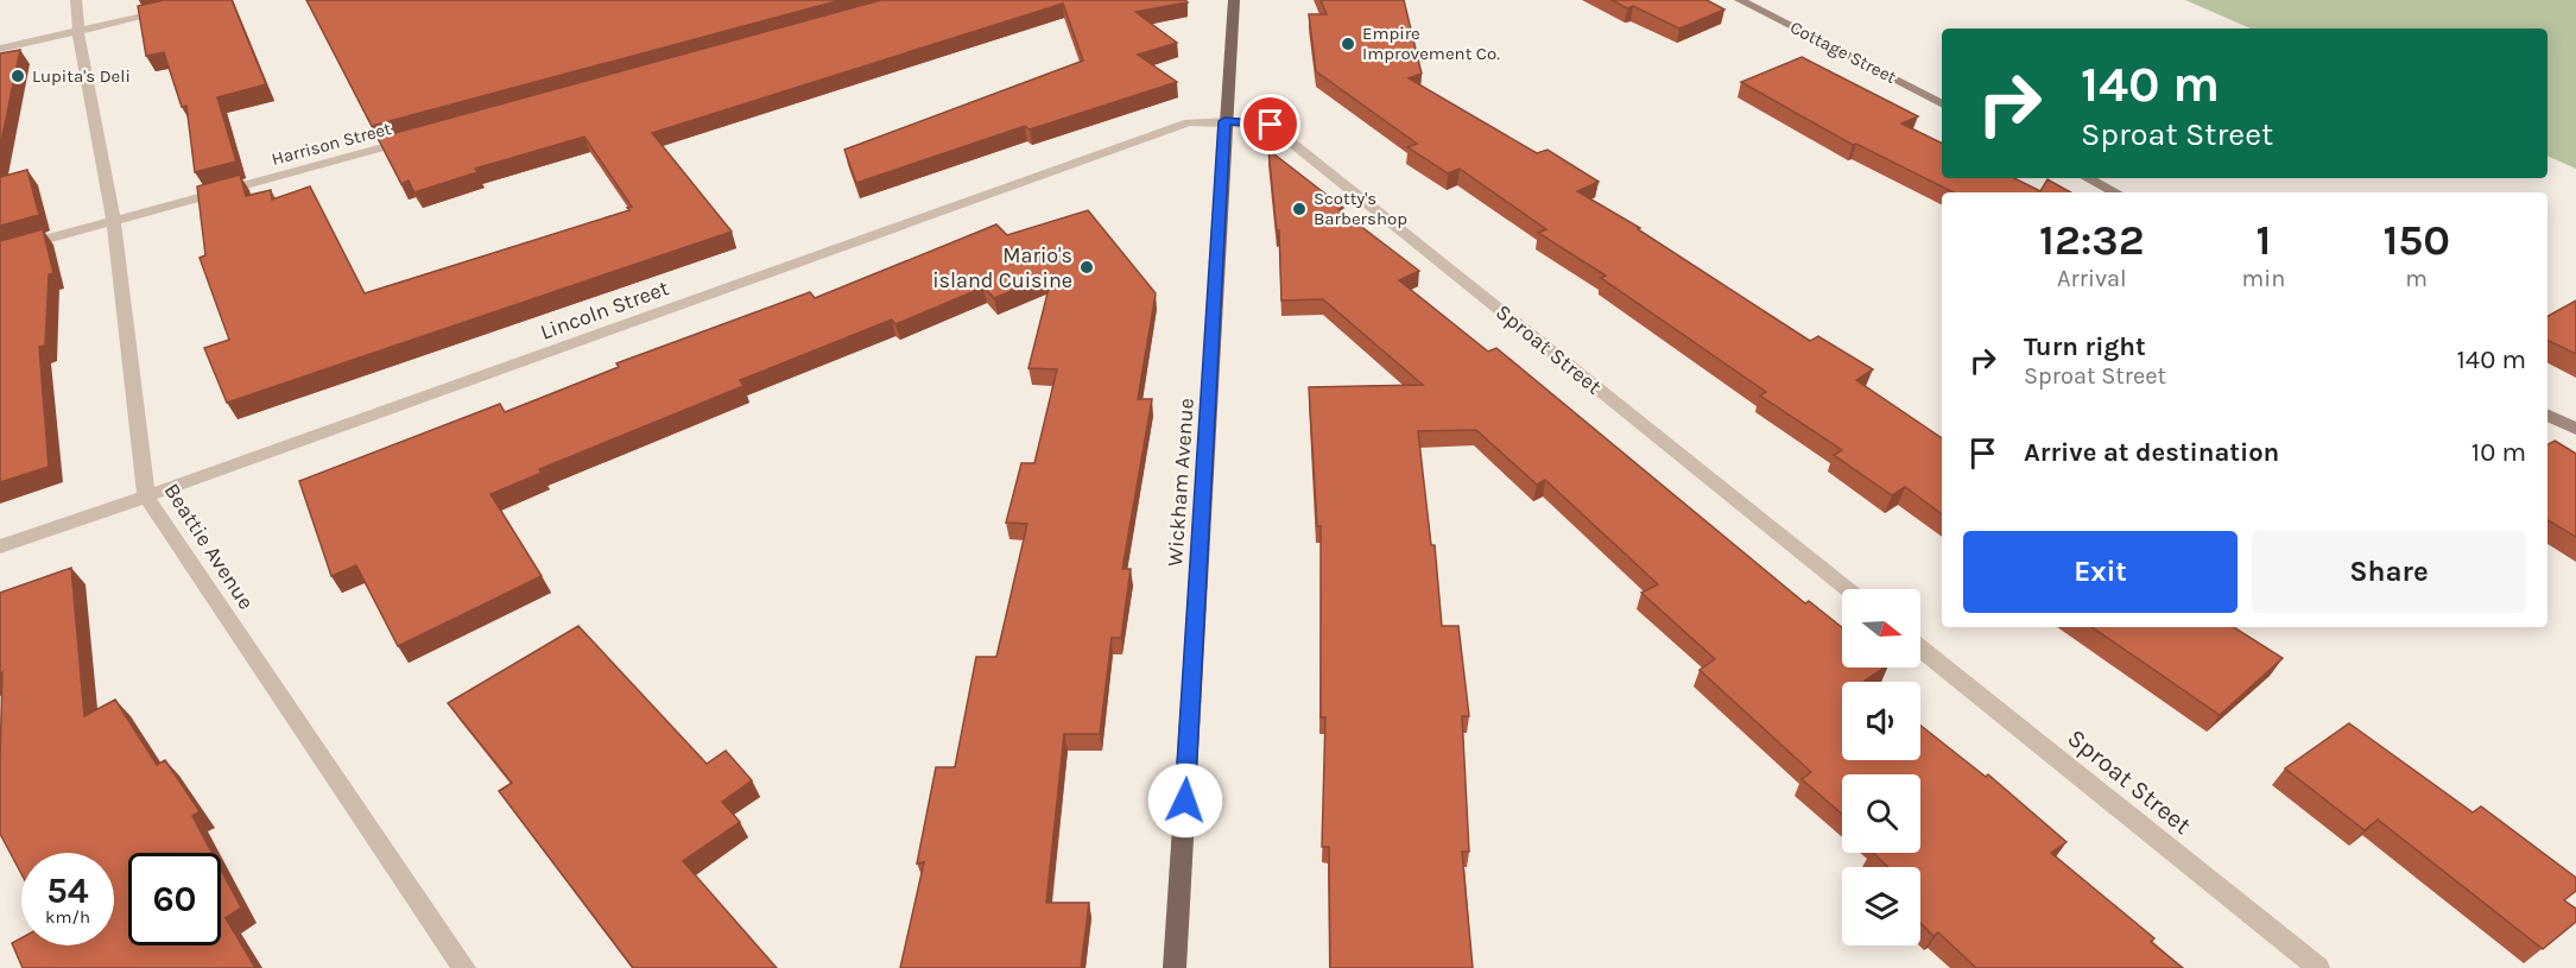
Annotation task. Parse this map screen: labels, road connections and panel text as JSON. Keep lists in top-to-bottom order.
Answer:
{
  "streets": {
    "main road": ["Wickham Avenue"],
    "street": [
      "Cottage Street",
      "Harrison Street",
      "Lincoln Street",
      "Sproat Street",
      "Beattie Avenue"
    ]
  },
  "crossings": [
    ["Harrison Street", "Beattie Avenue"],
    ["Lincoln Street", "Sproat Street"],
    ["Lincoln Street", "Wickham Avenue"],
    ["Lincoln Street", "Beattie Avenue"],
    ["Sproat Street", "Wickham Avenue"]
  ],
  "places": [
    "Empire Improvement Co.",
    "Lupita's Deli",
    "Scotty's Barbershop",
    "Mario's island Cuisine"
  ],
  "north": "right",
  "page": {
    "turn": ["140 m", "Sproat Street"],
    "eta": [
      "12:32",
      "Arrival",
      "1",
      "min",
      "150",
      "m"
    ],
    "list": [
      {
        "name": "Turn right",
        "note": "Sproat Street",
        "value": "140 m"
      },
      {
        "name": "Arrive at destination",
        "value": "10 m"
      }
    ],
    "buttons": ["Exit", "Share"],
    "speed": "54 km/h",
    "limit": "60"
  }
}
